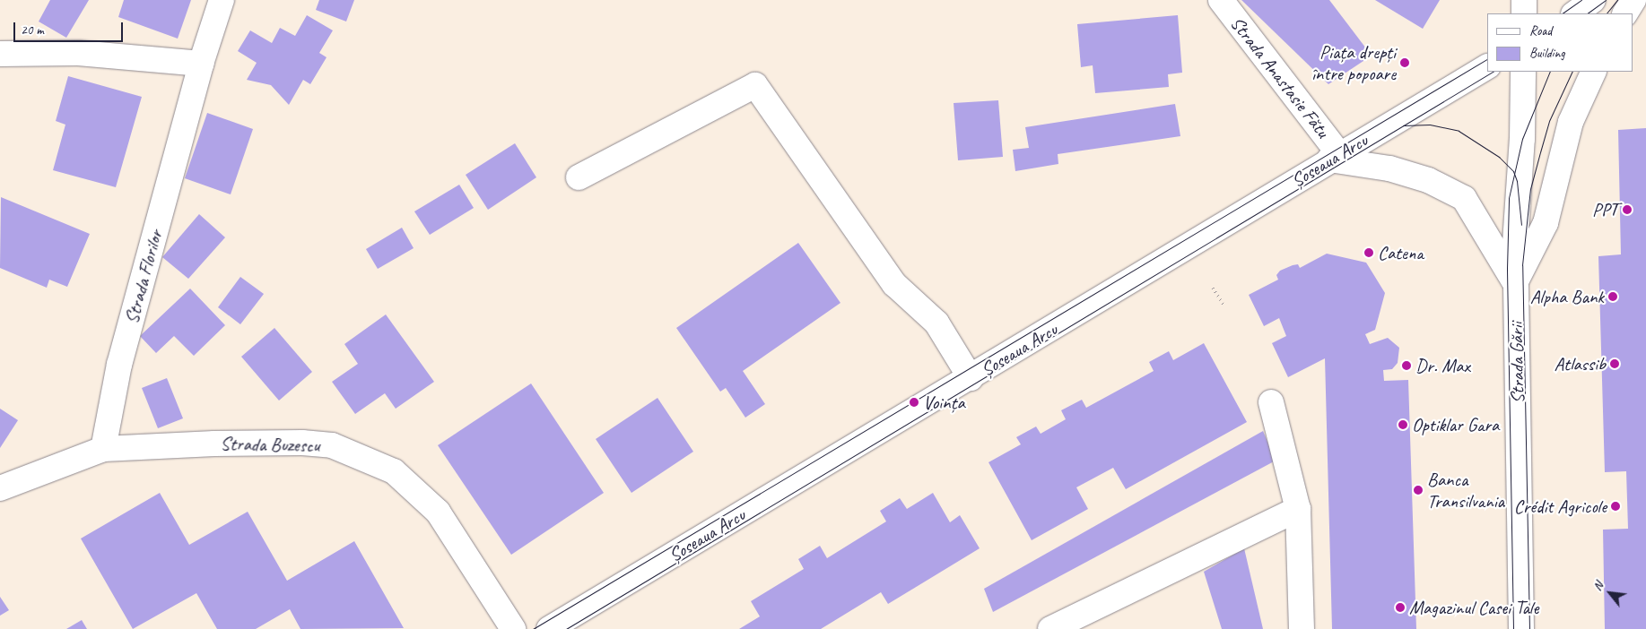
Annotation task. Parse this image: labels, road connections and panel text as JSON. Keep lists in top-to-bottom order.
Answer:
{
  "streets": {
    "main road": [
      "Strada Anastasie Fătu",
      "Șoseaua Arcu",
      "Strada Florilor",
      "Strada Gării",
      "Strada Buzescu"
    ]
  },
  "crossings": [
    ["Strada Anastasie Fătu", "Șoseaua Arcu"],
    ["Strada Florilor", "Strada Buzescu"]
  ],
  "places": [
    "Piața drepți între popoare",
    "PPT",
    "Catena",
    "Alpha Bank",
    "Atlassib",
    "Dr. Max",
    "Voința",
    "Optiklar Gara",
    "Banca Transilvania",
    "Crédit Agricole",
    "Magazinul Casei Tale"
  ],
  "legend": ["Road", "Building"],
  "scale_bar": "20 m",
  "north": "top left"
}
